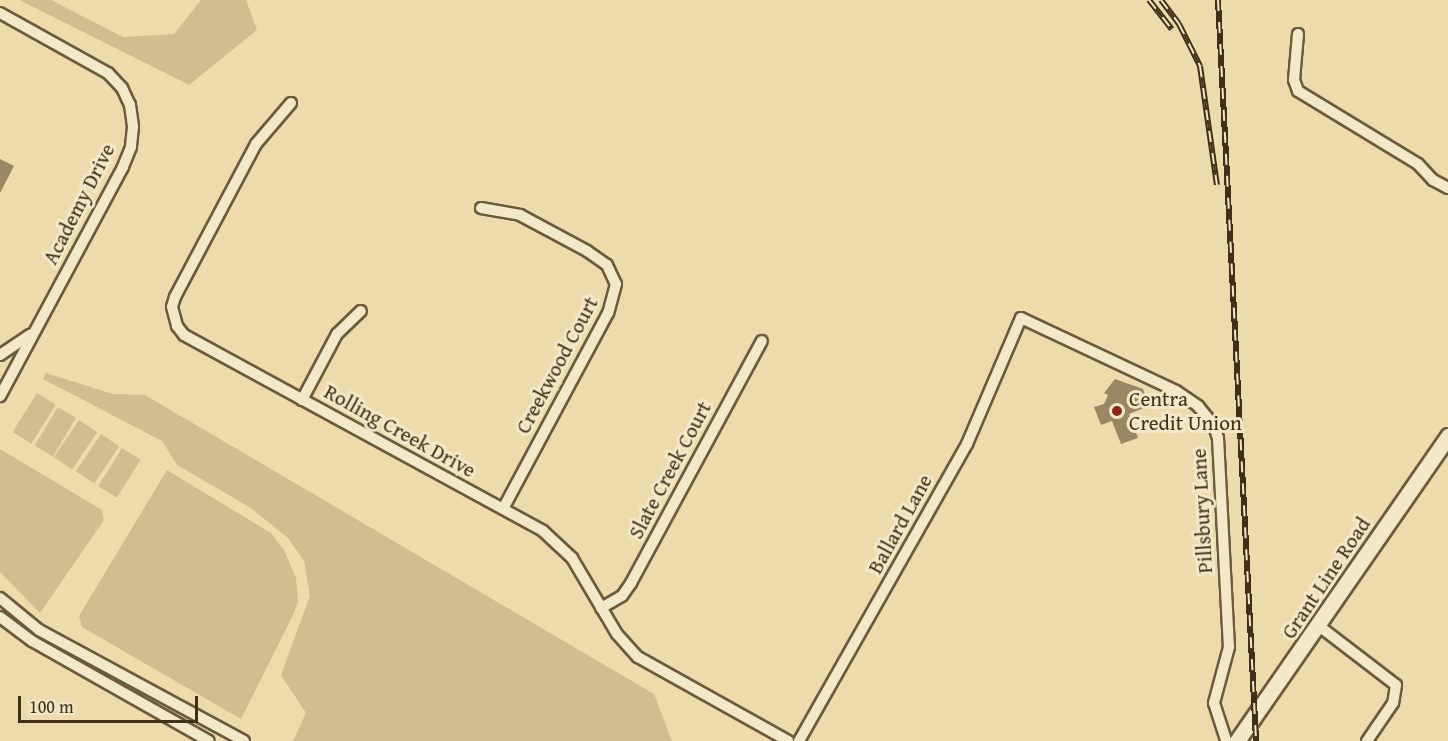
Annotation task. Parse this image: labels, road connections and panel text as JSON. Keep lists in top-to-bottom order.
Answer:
{
  "streets": {
    "main road": ["Grant Line Road"],
    "street": [
      "Academy Drive",
      "Creekwood Court",
      "Rolling Creek Drive",
      "Slate Creek Court",
      "Pillsbury Lane",
      "Ballard Lane"
    ]
  },
  "crossings": [
    ["Creekwood Court", "Rolling Creek Drive"],
    ["Rolling Creek Drive", "Slate Creek Court"],
    ["Pillsbury Lane", "Ballard Lane"]
  ],
  "places": ["Centra Credit Union"],
  "scale_bar": "100 m"
}
